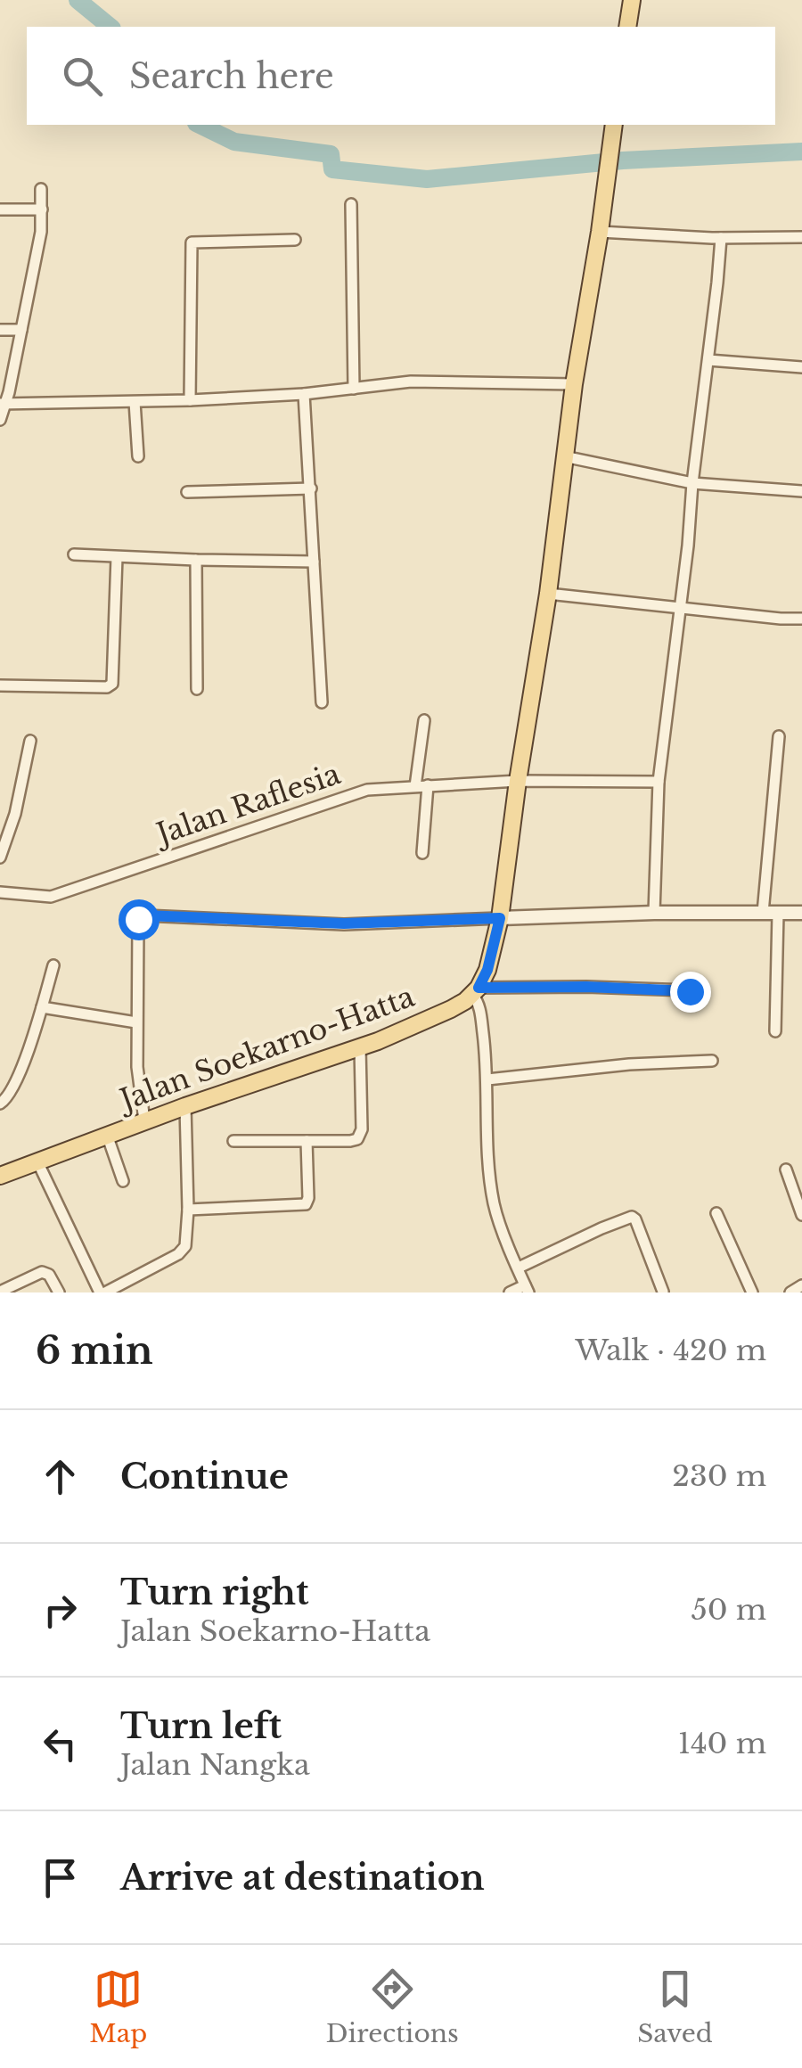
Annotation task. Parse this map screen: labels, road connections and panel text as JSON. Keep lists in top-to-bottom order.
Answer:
{
  "streets": {
    "main road": ["Jalan Soekarno-Hatta"],
    "street": ["Jalan Raflesia"]
  },
  "page": {
    "search": "Search here",
    "heading": ["6 min", "Walk · 420 m"],
    "list": [
      ["Continue", "230 m"],
      ["Turn right", "Jalan Soekarno-Hatta", "50 m"],
      ["Turn left", "Jalan Nangka", "140 m"],
      "Arrive at destination"
    ],
    "nav": ["Map", "Directions", "Saved"]
  }
}
